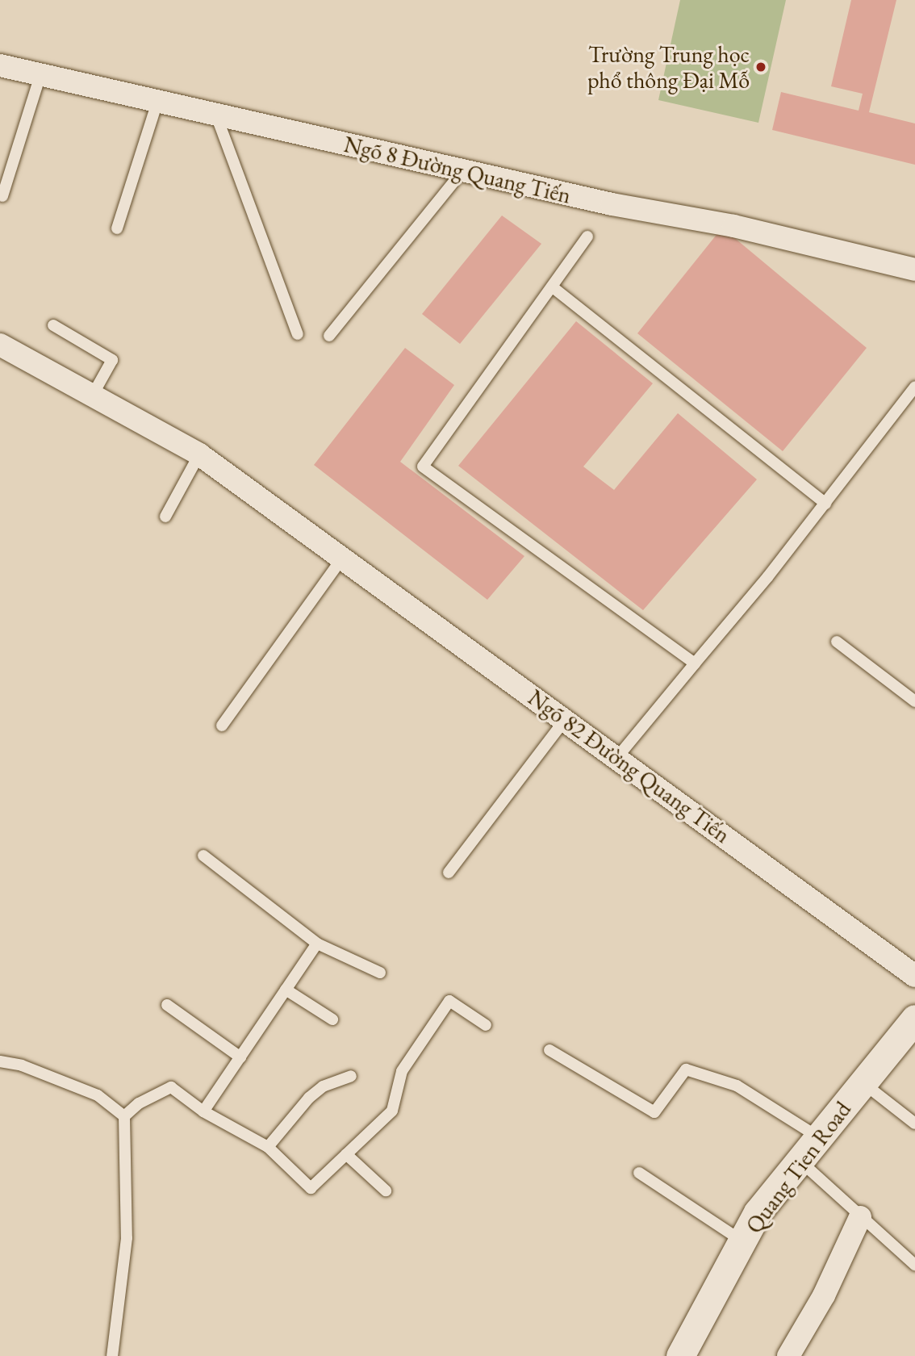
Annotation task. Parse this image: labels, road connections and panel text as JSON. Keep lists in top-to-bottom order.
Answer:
{
  "streets": {
    "street": ["Ngõ 8 Đường Quang Tiến", "Ngõ 82 Đường Quang Tiến", "Quang Tien Road"]
  },
  "places": ["Trường Trung học phổ thông Đại Mỗ"]
}
